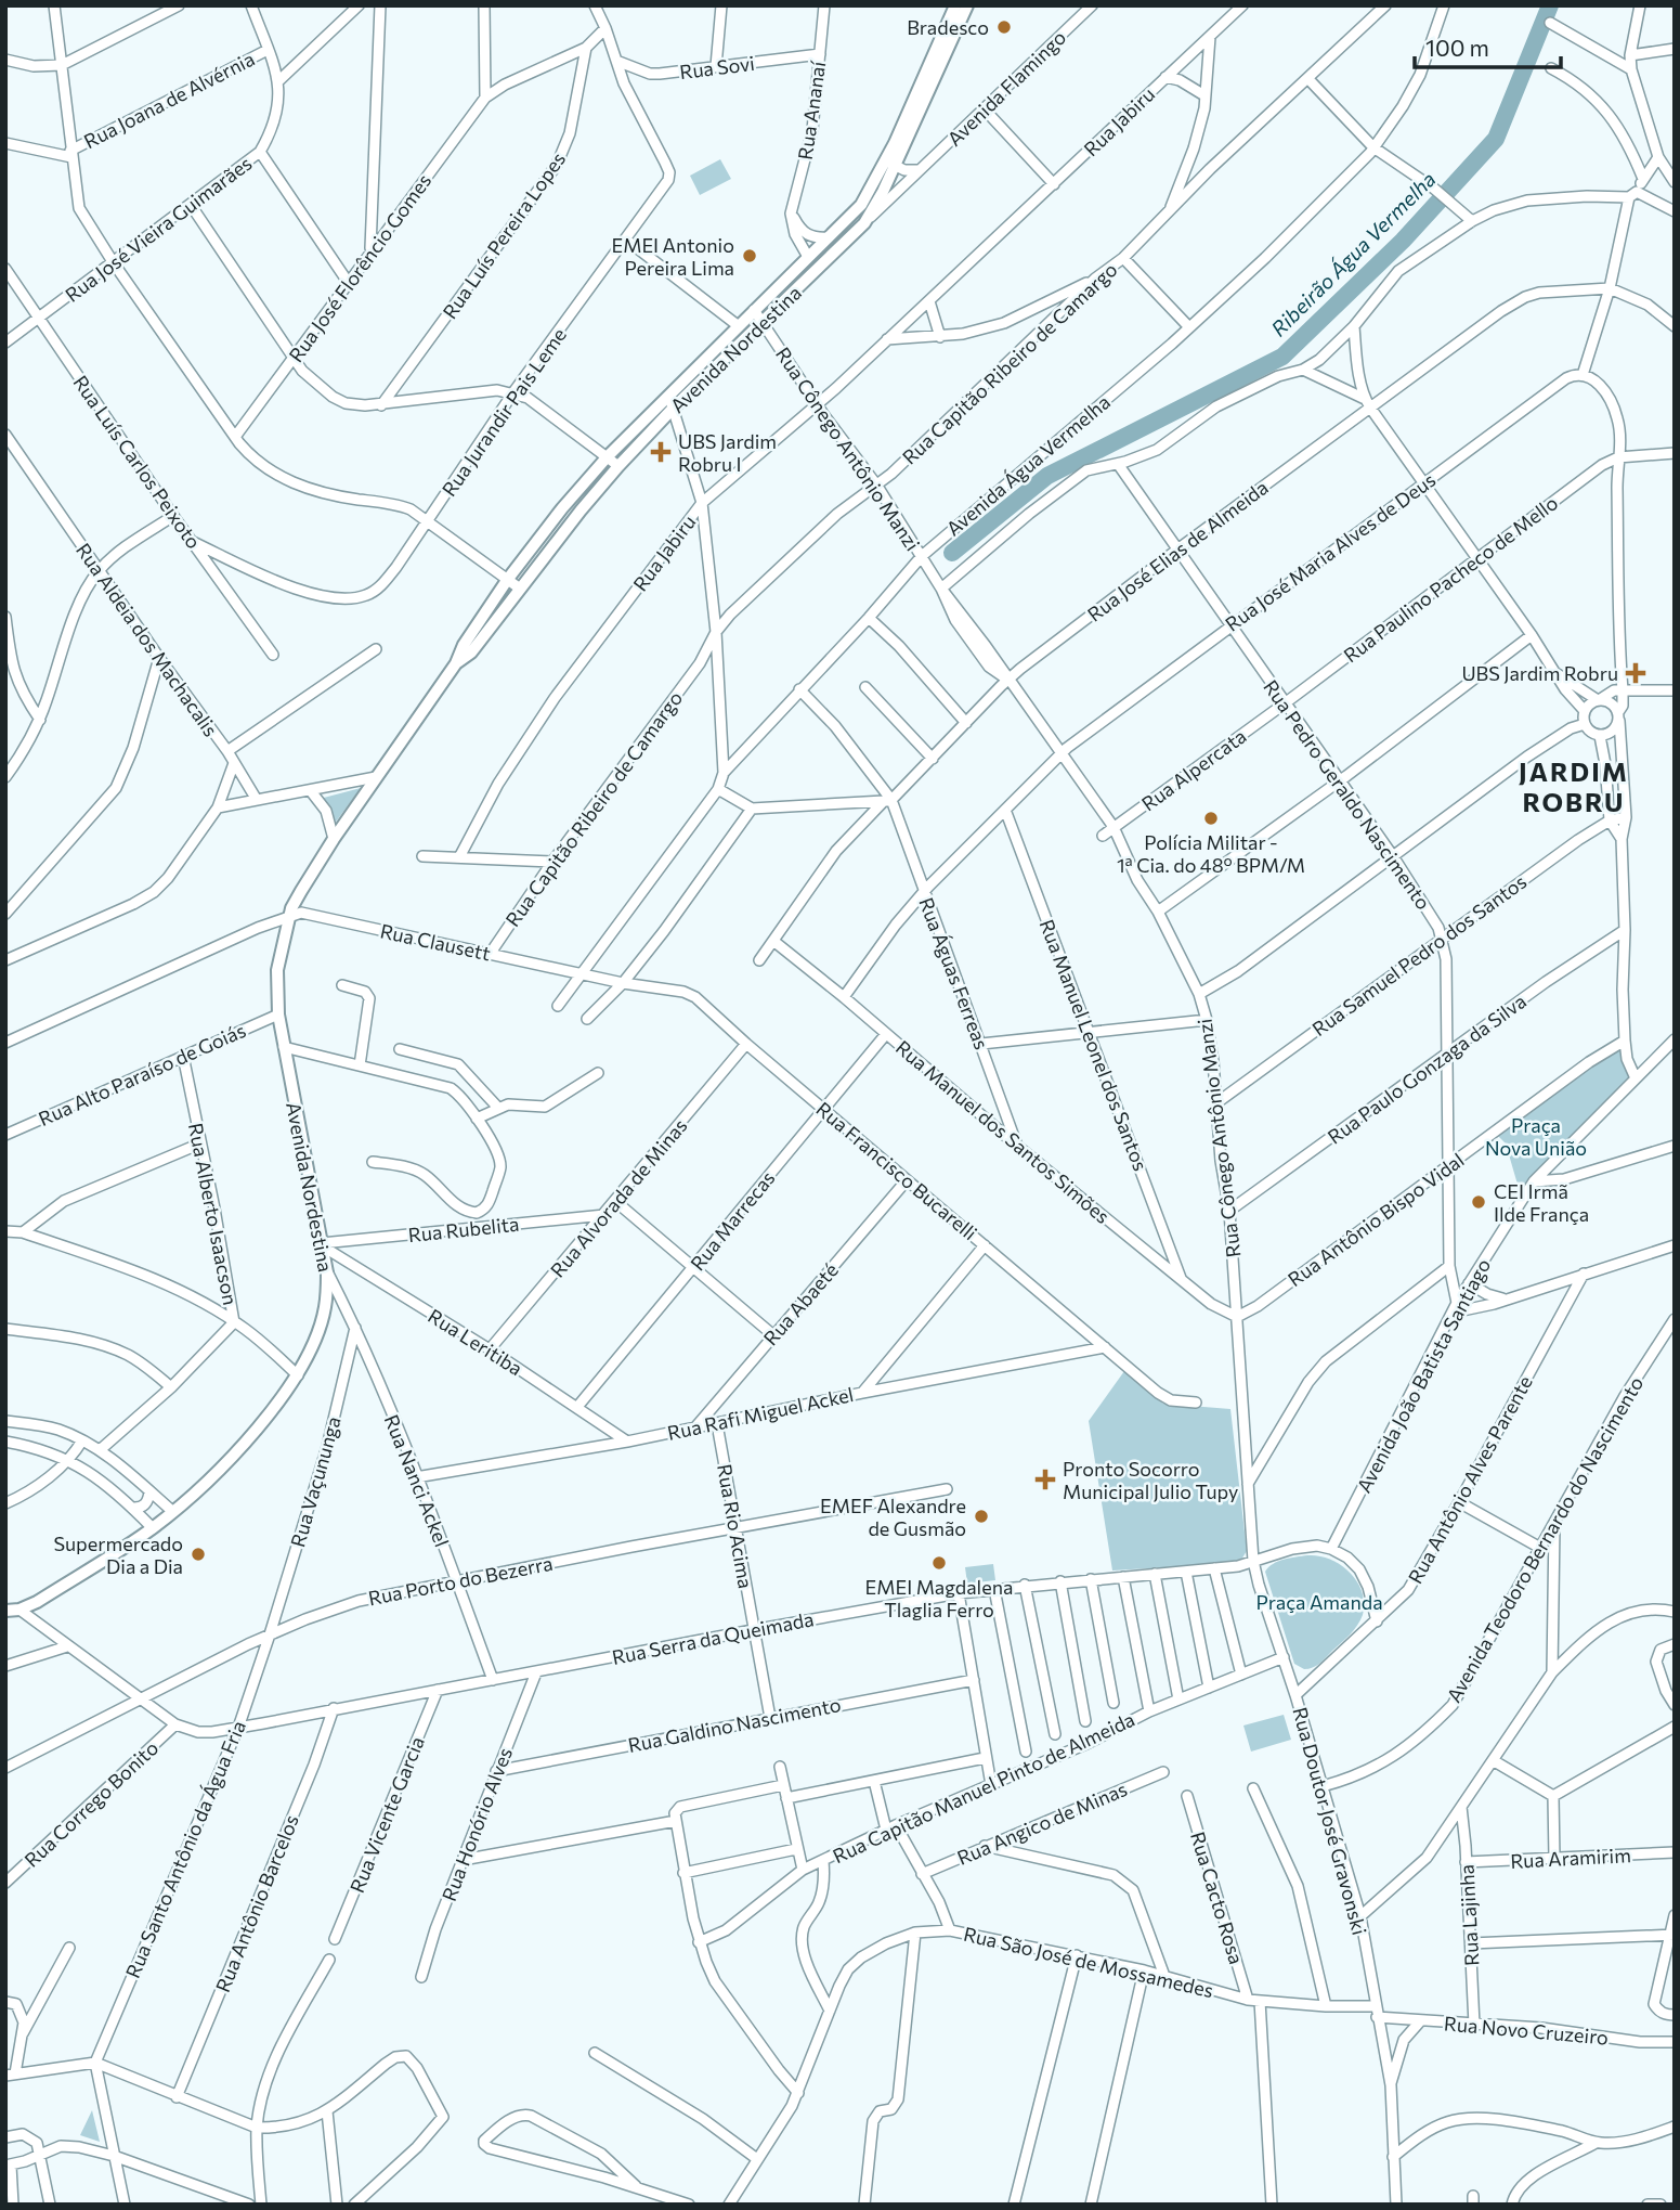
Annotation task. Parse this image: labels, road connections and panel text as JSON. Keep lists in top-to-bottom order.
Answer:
{
  "streets": {
    "main road": ["Avenida Nordestina"],
    "street": [
      "Rua Sovi",
      "Avenida Flamingo",
      "Rua Joana de Alvérnia",
      "Rua Ananaí",
      "Rua Jabiru",
      "Rua José Vieira Guimarães",
      "Rua Luís Pereira Lopes",
      "Rua José Florêncio Gomes",
      "Rua Capitão Ribeiro de Camargo",
      "Rua Jurandir Pais Leme",
      "Rua Cônego Antônio Manzi",
      "Rua Luís Carlos Peixoto",
      "Avenida Água Vermelha",
      "Rua José Elias de Almeida",
      "Rua José Maria Alves de Deus",
      "Rua Paulino Pacheco de Mello",
      "Rua Aldeia dos Machacalis",
      "Rua Alpercata",
      "Rua Pedro Geraldo Nascimento",
      "Rua Clausett",
      "Rua Samuel Pedro dos Santos",
      "Rua Águas Ferreas",
      "Rua Manuel Leonel dos Santos",
      "Rua Paulo Gonzaga da Silva",
      "Rua Alto Paraíso de Goiás",
      "Rua Manuel dos Santos Simões",
      "Rua Francisco Bucarelli",
      "Rua Alvorada de Minas",
      "Rua Alberto Isaacson",
      "Rua Antônio Bispo Vidal",
      "Rua Marrecas",
      "Rua Rubelita",
      "Rua Abaeté",
      "Rua Leritiba",
      "Avenida João Batista Santiago",
      "Rua Rafi Miguel Ackel",
      "Rua Antônio Alves Parente",
      "Rua Nanci Ackel",
      "Rua Vaçununga",
      "Rua Rio Acima",
      "Avenida Teodoro Bernardo do Nascimento",
      "Rua Porto do Bezerra",
      "Rua Serra da Queimada",
      "Rua Galdino Nascimento",
      "Rua Capitão Manuel Pinto de Almeida",
      "Rua Corrego Bonito",
      "Rua Vicente Garcia",
      "Rua Doutor José Gravonski",
      "Rua Angico de Minas",
      "Rua Honório Alves",
      "Rua Santo Antônio da Água Fria",
      "Rua Aramirim",
      "Rua Cacto Rosa",
      "Rua Antônio Barcelos",
      "Rua Lajinha",
      "Rua São José de Mossamedes",
      "Rua Novo Cruzeiro"
    ]
  },
  "crossings": [
    ["Rua Sovi", "Rua Ananaí"],
    ["Rua Sovi", "Rua Jurandir Pais Leme"],
    ["Avenida Flamingo", "Avenida Nordestina"],
    ["Rua Joana de Alvérnia", "Rua José Vieira Guimarães"],
    ["Rua Jabiru", "Rua Cônego Antônio Manzi"],
    ["Rua José Vieira Guimarães", "Rua Luís Carlos Peixoto"],
    ["Rua Luís Pereira Lopes", "Rua José Florêncio Gomes"],
    ["Avenida Nordestina", "Rua Cônego Antônio Manzi"],
    ["Avenida Nordestina", "Rua Clausett"],
    ["Avenida Nordestina", "Rua Alto Paraíso de Goiás"],
    ["Avenida Nordestina", "Rua Rubelita"],
    ["Avenida Nordestina", "Rua Leritiba"],
    ["Avenida Nordestina", "Rua Nanci Ackel"],
    ["Rua Capitão Ribeiro de Camargo", "Rua Cônego Antônio Manzi"],
    ["Rua Capitão Ribeiro de Camargo", "Rua Clausett"],
    ["Rua Jurandir Pais Leme", "Rua Luís Carlos Peixoto"],
    ["Rua Cônego Antônio Manzi", "Avenida Água Vermelha"],
    ["Rua Cônego Antônio Manzi", "Rua José Elias de Almeida"],
    ["Rua Cônego Antônio Manzi", "Rua José Maria Alves de Deus"],
    ["Rua Cônego Antônio Manzi", "Rua Alpercata"],
    ["Rua Cônego Antônio Manzi", "Rua Samuel Pedro dos Santos"],
    ["Rua Cônego Antônio Manzi", "Rua Paulo Gonzaga da Silva"],
    ["Rua Cônego Antônio Manzi", "Rua Manuel dos Santos Simões"],
    ["Rua Cônego Antônio Manzi", "Rua Antônio Bispo Vidal"],
    ["Rua Cônego Antônio Manzi", "Rua Serra da Queimada"],
    ["Rua Cônego Antônio Manzi", "Rua Doutor José Gravonski"],
    ["Avenida Água Vermelha", "Rua Pedro Geraldo Nascimento"],
    ["Avenida Água Vermelha", "Rua Clausett"],
    ["Avenida Água Vermelha", "Rua Águas Ferreas"],
    ["Avenida Água Vermelha", "Rua Francisco Bucarelli"],
    ["Rua José Elias de Almeida", "Rua Pedro Geraldo Nascimento"],
    ["Rua José Elias de Almeida", "Rua Águas Ferreas"],
    ["Rua José Elias de Almeida", "Rua Manuel dos Santos Simões"],
    ["Rua José Maria Alves de Deus", "Rua Pedro Geraldo Nascimento"],
    ["Rua José Maria Alves de Deus", "Rua Águas Ferreas"],
    ["Rua José Maria Alves de Deus", "Rua Manuel Leonel dos Santos"],
    ["Rua José Maria Alves de Deus", "Rua Manuel dos Santos Simões"],
    ["Rua Paulino Pacheco de Mello", "Rua Alpercata"],
    ["Rua Paulino Pacheco de Mello", "Rua Pedro Geraldo Nascimento"],
    ["Rua Alpercata", "Rua Pedro Geraldo Nascimento"],
    ["Rua Pedro Geraldo Nascimento", "Rua Samuel Pedro dos Santos"],
    ["Rua Pedro Geraldo Nascimento", "Rua Paulo Gonzaga da Silva"],
    ["Rua Pedro Geraldo Nascimento", "Rua Antônio Bispo Vidal"],
    ["Rua Pedro Geraldo Nascimento", "Avenida João Batista Santiago"],
    ["Rua Clausett", "Rua Francisco Bucarelli"],
    ["Rua Águas Ferreas", "Rua Manuel dos Santos Simões"],
    ["Rua Manuel Leonel dos Santos", "Rua Manuel dos Santos Simões"],
    ["Rua Alto Paraíso de Goiás", "Rua Alberto Isaacson"],
    ["Rua Manuel dos Santos Simões", "Rua Antônio Bispo Vidal"],
    ["Rua Manuel dos Santos Simões", "Rua Marrecas"],
    ["Rua Francisco Bucarelli", "Rua Alvorada de Minas"],
    ["Rua Francisco Bucarelli", "Rua Marrecas"],
    ["Rua Francisco Bucarelli", "Rua Abaeté"],
    ["Rua Francisco Bucarelli", "Rua Rafi Miguel Ackel"],
    ["Rua Alvorada de Minas", "Rua Rubelita"],
    ["Rua Alvorada de Minas", "Rua Leritiba"],
    ["Rua Marrecas", "Rua Leritiba"],
    ["Rua Rubelita", "Rua Leritiba"],
    ["Rua Abaeté", "Rua Rafi Miguel Ackel"],
    ["Rua Leritiba", "Rua Rafi Miguel Ackel"],
    ["Rua Rafi Miguel Ackel", "Rua Nanci Ackel"],
    ["Rua Rafi Miguel Ackel", "Rua Rio Acima"],
    ["Rua Antônio Alves Parente", "Rua Doutor José Gravonski"],
    ["Rua Nanci Ackel", "Rua Vaçununga"],
    ["Rua Nanci Ackel", "Rua Porto do Bezerra"],
    ["Rua Nanci Ackel", "Rua Serra da Queimada"],
    ["Rua Vaçununga", "Rua Porto do Bezerra"],
    ["Rua Vaçununga", "Rua Santo Antônio da Água Fria"],
    ["Rua Rio Acima", "Rua Porto do Bezerra"],
    ["Rua Rio Acima", "Rua Serra da Queimada"],
    ["Rua Rio Acima", "Rua Galdino Nascimento"],
    ["Avenida Teodoro Bernardo do Nascimento", "Rua Doutor José Gravonski"],
    ["Rua Porto do Bezerra", "Rua Santo Antônio da Água Fria"],
    ["Rua Serra da Queimada", "Rua Corrego Bonito"],
    ["Rua Serra da Queimada", "Rua Vicente Garcia"],
    ["Rua Serra da Queimada", "Rua Doutor José Gravonski"],
    ["Rua Serra da Queimada", "Rua Honório Alves"],
    ["Rua Serra da Queimada", "Rua Santo Antônio da Água Fria"],
    ["Rua Serra da Queimada", "Rua Antônio Barcelos"],
    ["Rua Galdino Nascimento", "Rua Honório Alves"],
    ["Rua Capitão Manuel Pinto de Almeida", "Rua Doutor José Gravonski"],
    ["Rua Doutor José Gravonski", "Rua São José de Mossamedes"],
    ["Rua Doutor José Gravonski", "Rua Novo Cruzeiro"],
    ["Rua Aramirim", "Rua Lajinha"],
    ["Rua Cacto Rosa", "Rua São José de Mossamedes"],
    ["Rua Lajinha", "Rua Novo Cruzeiro"],
    ["Rua São José de Mossamedes", "Rua Novo Cruzeiro"]
  ],
  "districts": ["JARDIM ROBRU"],
  "water": ["Ribeirão Água Vermelha"],
  "parks": ["Praça Nova União", "Praça Amanda"],
  "places": {
    "other": [
      "Bradesco",
      "EMEI Antonio Pereira Lima",
      "Polícia Militar - 1ª Cia. do 48º BPM/M",
      "CEI Irmã Ilde França",
      "EMEF Alexandre de Gusmão",
      "Supermercado Dia a Dia",
      "EMEI Magdalena Tlaglia Ferro"
    ],
    "health": ["UBS Jardim Robru I", "UBS Jardim Robru", "Pronto Socorro Municipal Julio Tupy"]
  },
  "scale_bar": "100 m"
}
